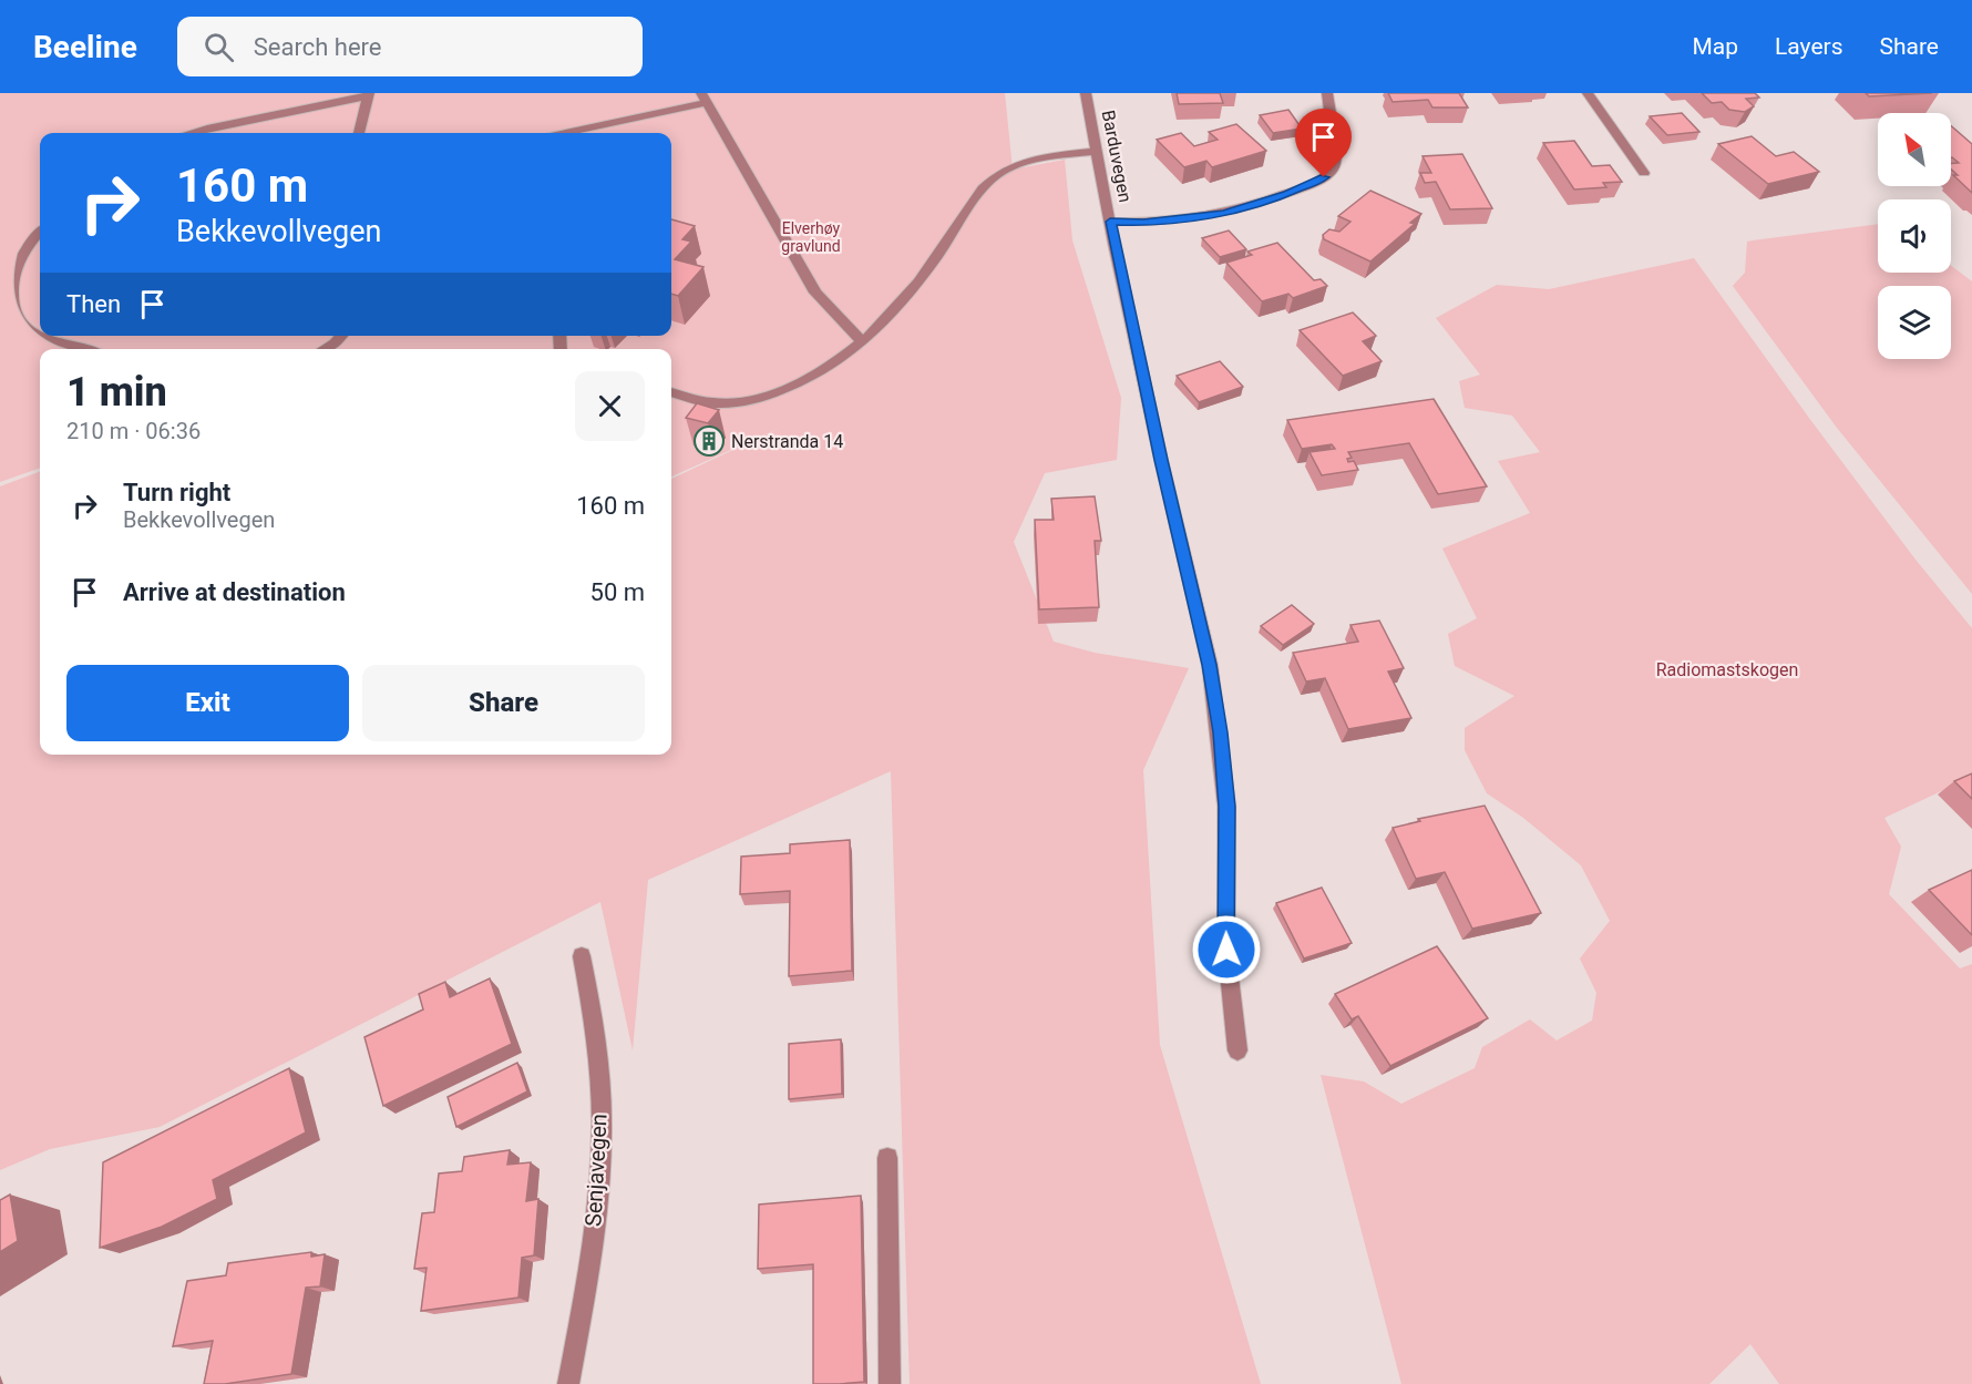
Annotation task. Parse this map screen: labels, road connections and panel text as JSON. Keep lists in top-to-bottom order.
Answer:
{
  "streets": {
    "street": ["Barduvegen", "Senjavegen"]
  },
  "parks": ["Elverhøy gravlund", "Radiomastskogen"],
  "places": {
    "building": ["Nerstranda 14"]
  },
  "north": "top left",
  "page": {
    "header": "Beeline",
    "search": "Search here",
    "nav": ["Map", "Layers", "Share"],
    "turn": ["160 m", "Bekkevollvegen"],
    "then": "Then",
    "heading": ["1 min", "210 m · 06:36"],
    "list": [
      {
        "name": "Turn right",
        "note": "Bekkevollvegen",
        "value": "160 m"
      },
      {
        "name": "Arrive at destination",
        "value": "50 m"
      }
    ],
    "buttons": ["Exit", "Share"]
  }
}
